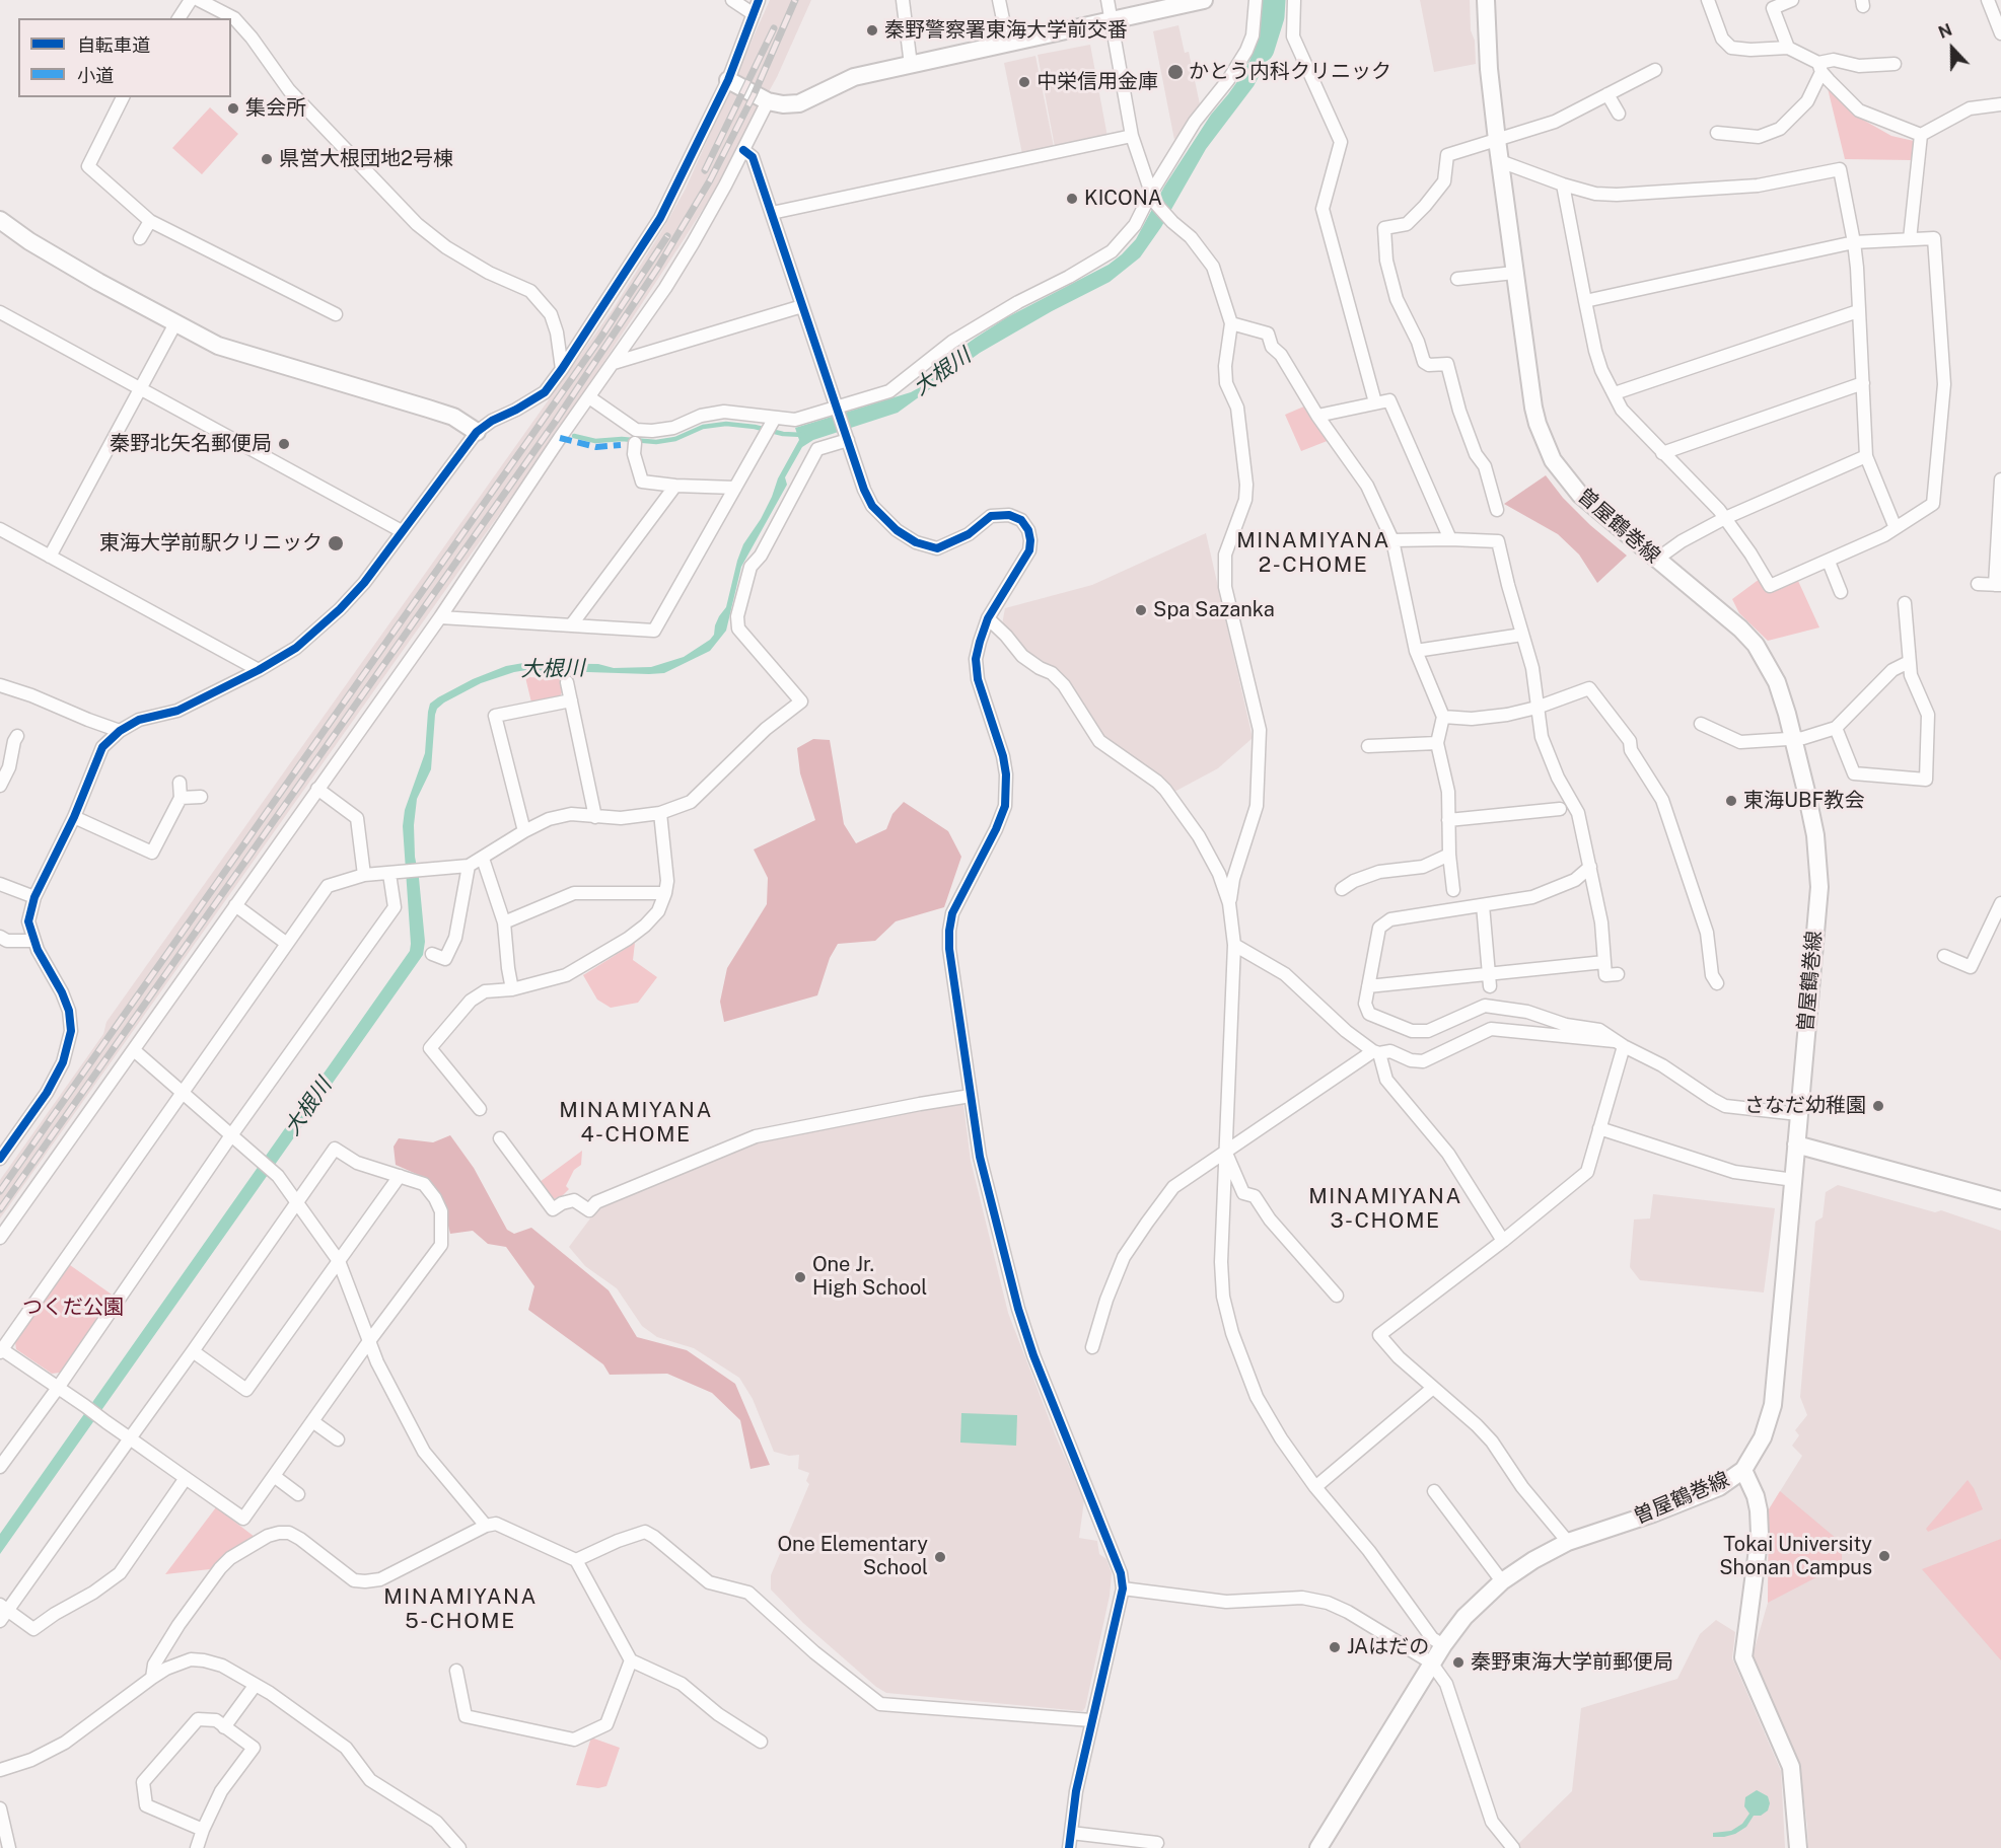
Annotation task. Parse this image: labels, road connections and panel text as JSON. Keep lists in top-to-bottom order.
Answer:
{
  "streets": {
    "main road": ["曽屋鶴巻線"]
  },
  "districts": [
    "MINAMIYANA 2-CHOME",
    "MINAMIYANA 4-CHOME",
    "MINAMIYANA 3-CHOME",
    "MINAMIYANA 5-CHOME"
  ],
  "water": ["大根川"],
  "parks": ["つくだ公園"],
  "places": [
    "秦野警察署東海大学前交番",
    "かとう内科クリニック",
    "中栄信用金庫",
    "集会所",
    "県営大根団地2号棟",
    "KICONA",
    "秦野北矢名郵便局",
    "東海大学前駅クリニック",
    "Spa Sazanka",
    "東海UBF教会",
    "さなだ幼稚園",
    "One Jr. High School",
    "Tokai University Shonan Campus",
    "One Elementary School",
    "JAはだの",
    "秦野東海大学前郵便局"
  ],
  "legend": ["自転車道", "小道"],
  "north": "top"
}
